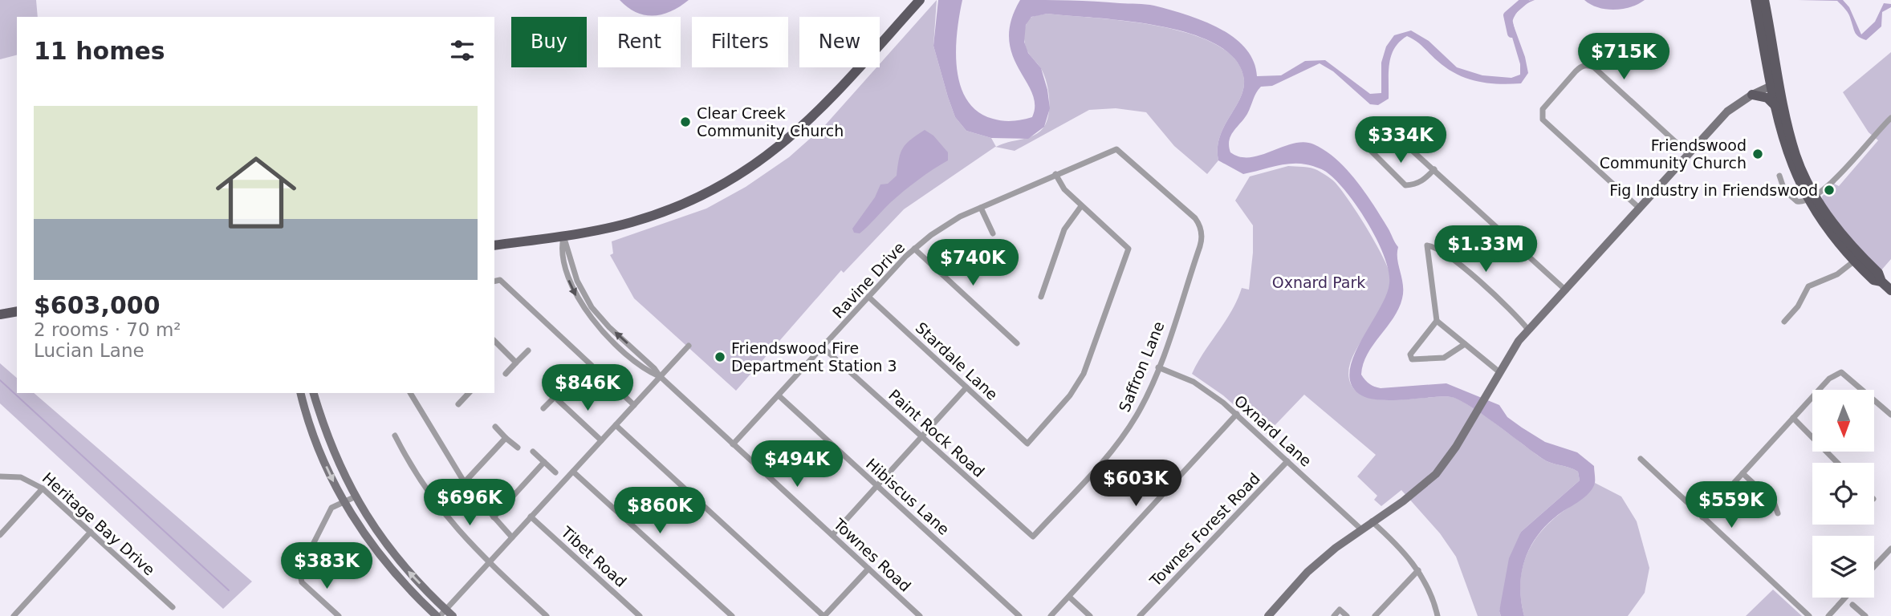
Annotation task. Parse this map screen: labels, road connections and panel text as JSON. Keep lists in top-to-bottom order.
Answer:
{
  "streets": {
    "street": [
      "Ravine Drive",
      "Stardale Lane",
      "Saffron Lane",
      "Oxnard Lane",
      "Paint Rock Road",
      "Hibiscus Lane",
      "Heritage Bay Drive",
      "Townes Forest Road",
      "Townes Road",
      "Tibet Road"
    ]
  },
  "crossings": [
    ["Ravine Drive", "Stardale Lane"],
    ["Ravine Drive", "Saffron Lane"],
    ["Ravine Drive", "Paint Rock Road"],
    ["Ravine Drive", "Hibiscus Lane"],
    ["Ravine Drive", "Townes Road"],
    ["Saffron Lane", "Oxnard Lane"],
    ["Saffron Lane", "Paint Rock Road"],
    ["Oxnard Lane", "Townes Forest Road"]
  ],
  "parks": ["Oxnard Park"],
  "places": [
    "Clear Creek Community Church",
    "Friendswood Community Church",
    "Fig Industry in Friendswood",
    "Friendswood Fire Department Station 3"
  ],
  "north": "bottom",
  "page": {
    "chip": [
      "Buy",
      "Rent",
      "Filters",
      "New"
    ],
    "heading": "11 homes",
    "price": [
      "$715K",
      "$334K",
      "$1.33M",
      "$740K",
      "$846K",
      "$494K",
      "$603K",
      "$696K",
      "$559K",
      "$860K",
      "$383K"
    ],
    "list": [
      {
        "name": "$603,000",
        "note": "2 rooms · 70 m² · Lucian Lane"
      }
    ]
  }
}
